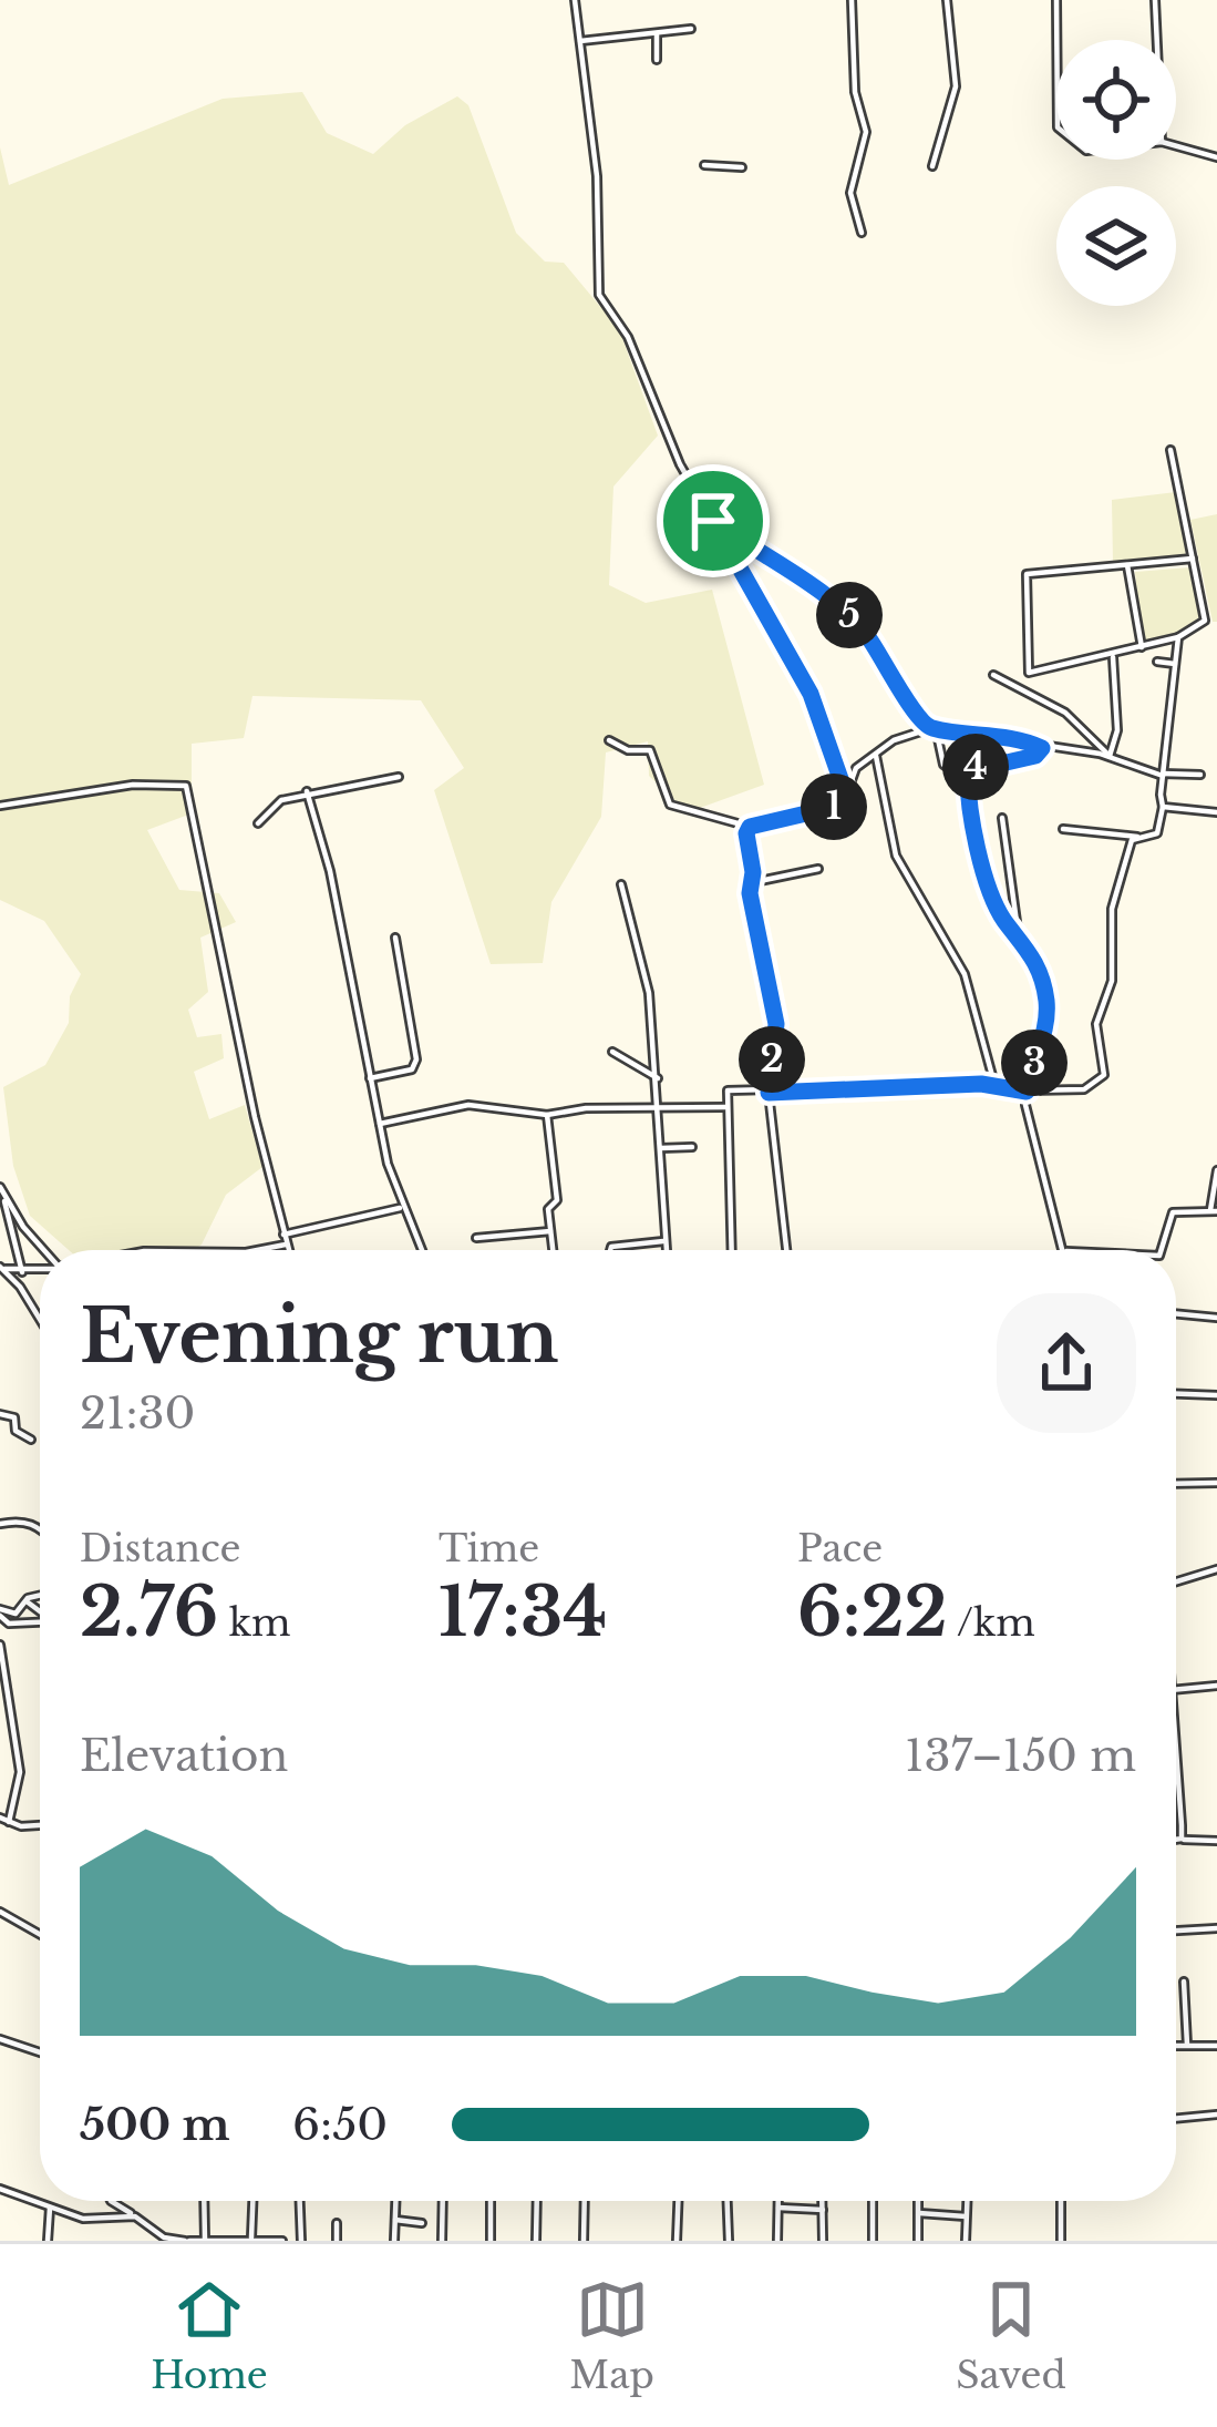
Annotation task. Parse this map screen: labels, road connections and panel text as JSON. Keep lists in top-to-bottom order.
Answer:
{
  "page": {
    "pins": [
      "5",
      "4",
      "1",
      "2",
      "3"
    ],
    "heading": ["Evening run", "21:30"],
    "stats": [
      ["Distance", "2.76 km"],
      ["Time", "17:34"],
      ["Pace", "6:22 /km"]
    ],
    "chart": ["Elevation", "137–150 m"],
    "list": [
      {
        "name": "500 m",
        "note": "6:50"
      }
    ],
    "tabs": ["Home", "Map", "Saved"]
  }
}
